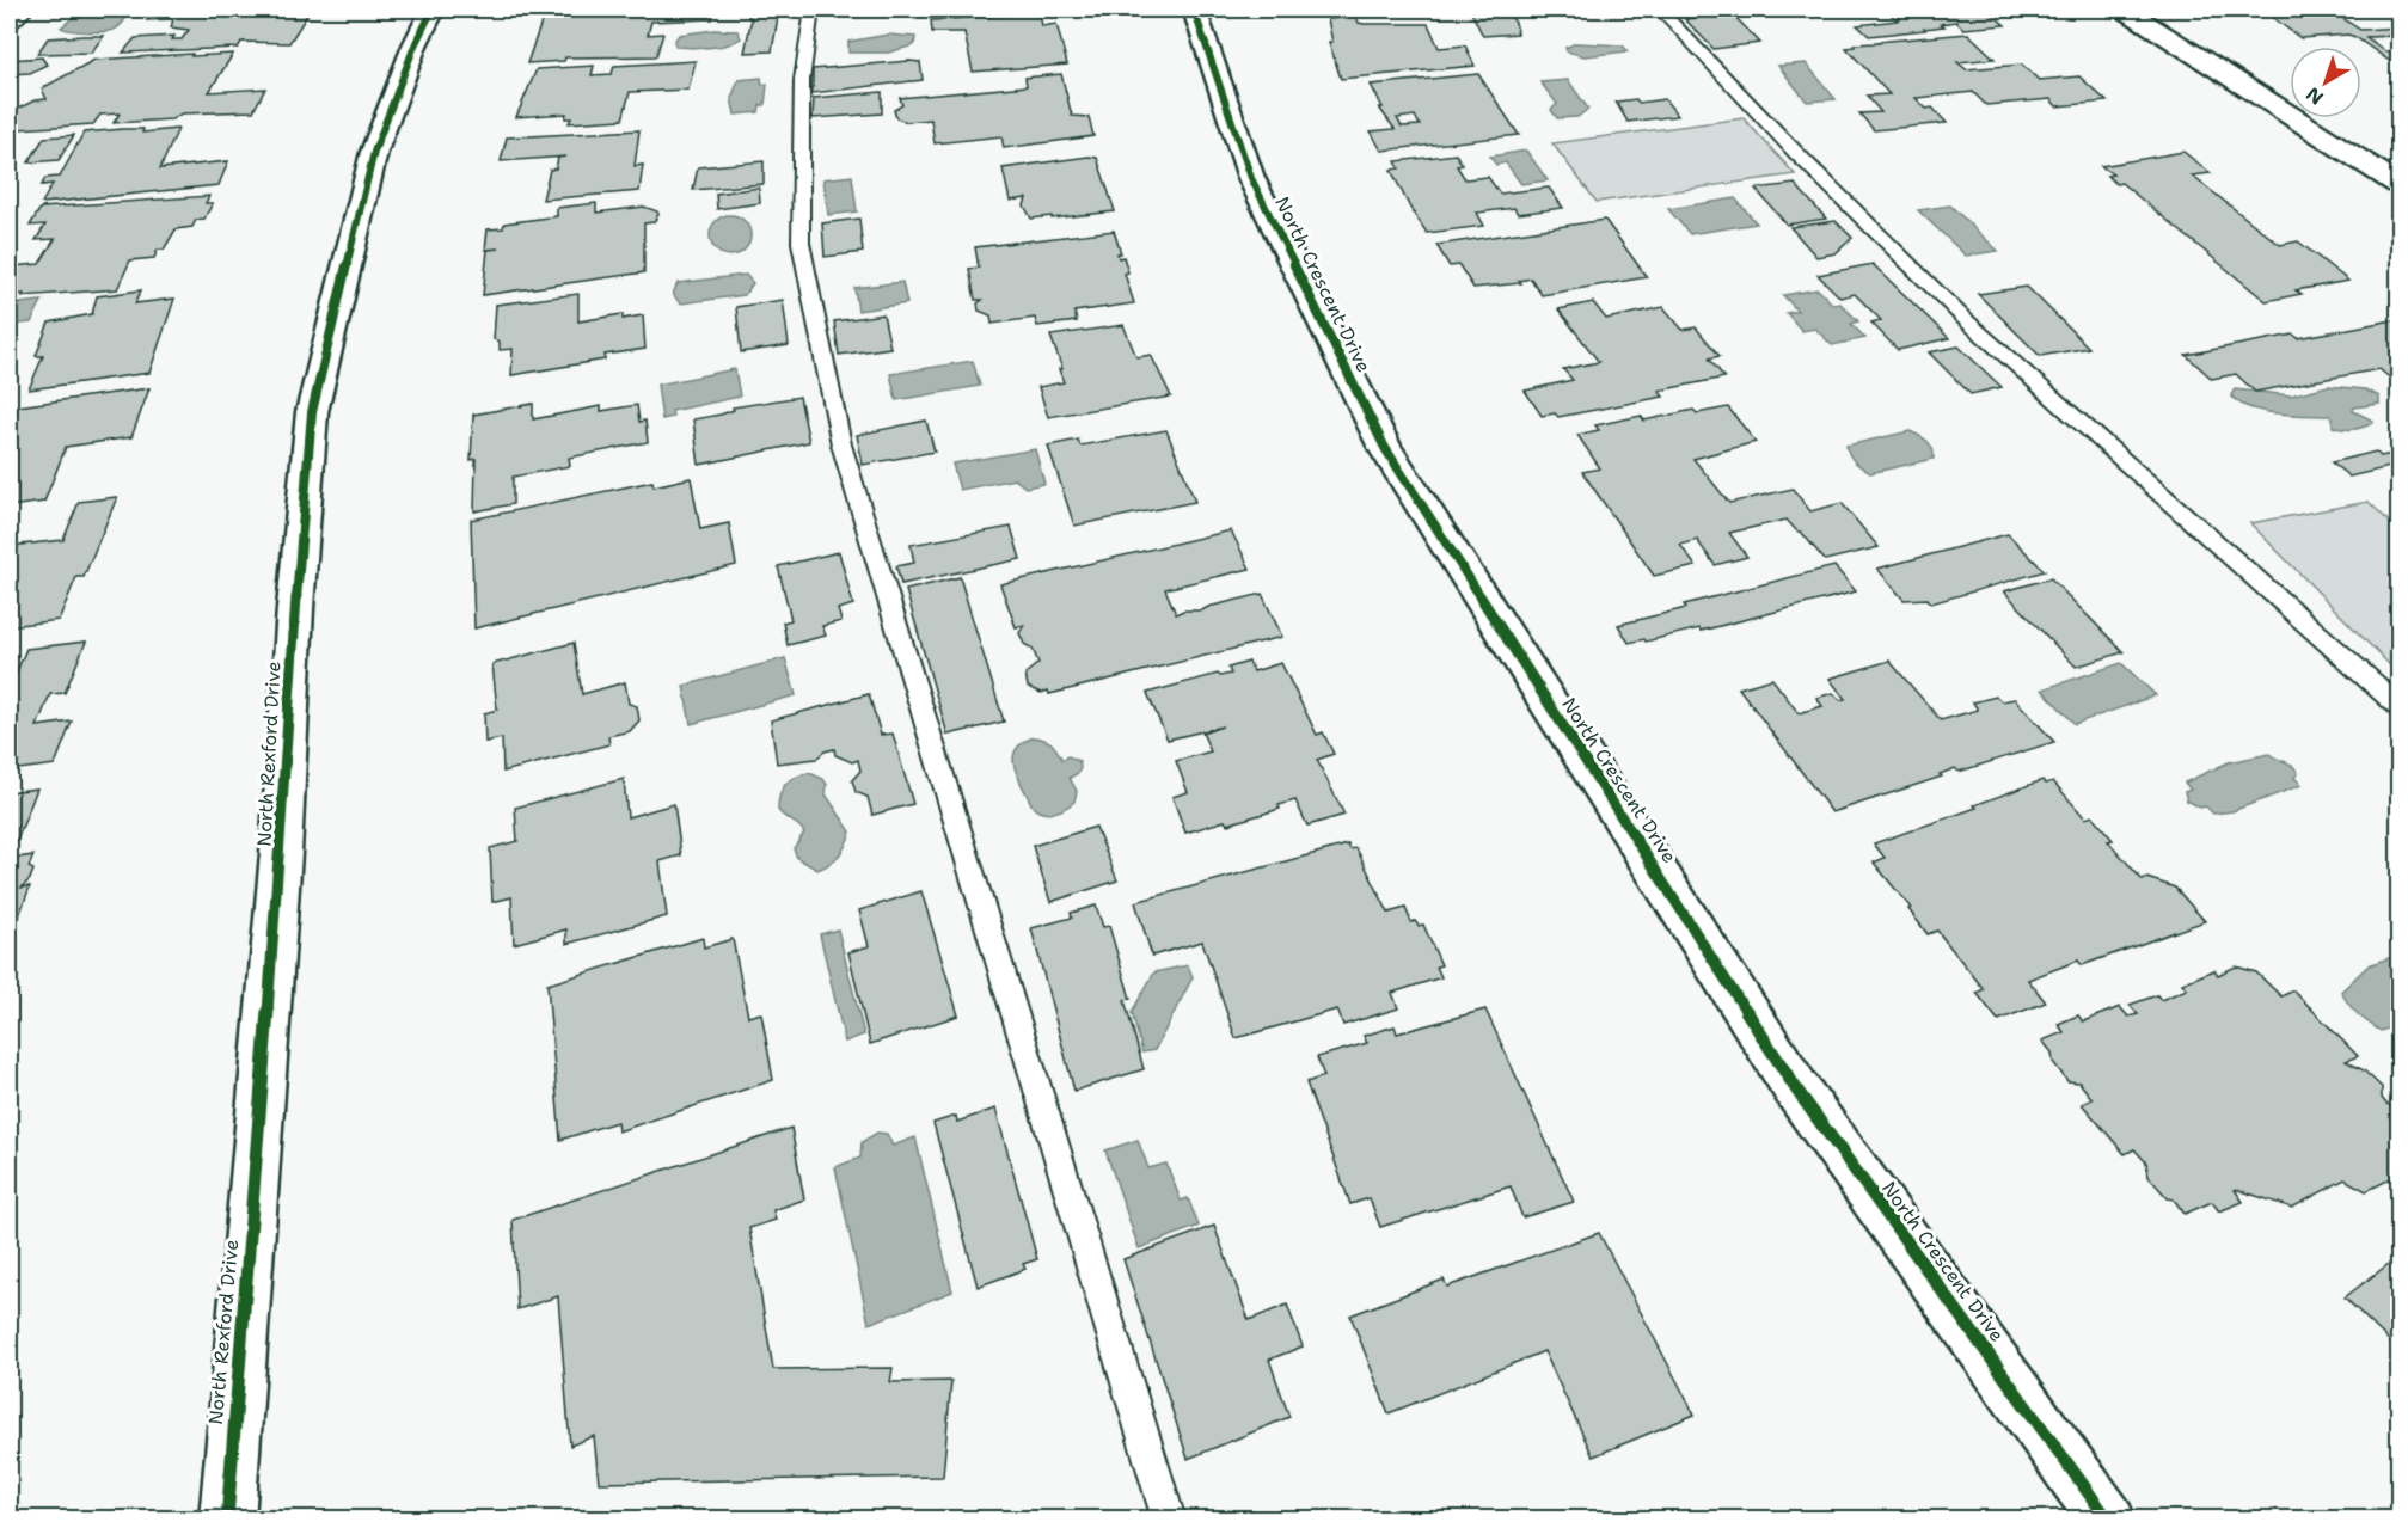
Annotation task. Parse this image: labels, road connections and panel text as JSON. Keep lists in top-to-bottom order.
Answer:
{
  "streets": {
    "street": ["North Crescent Drive", "North Rexford Drive"]
  },
  "north": "bottom left"
}
